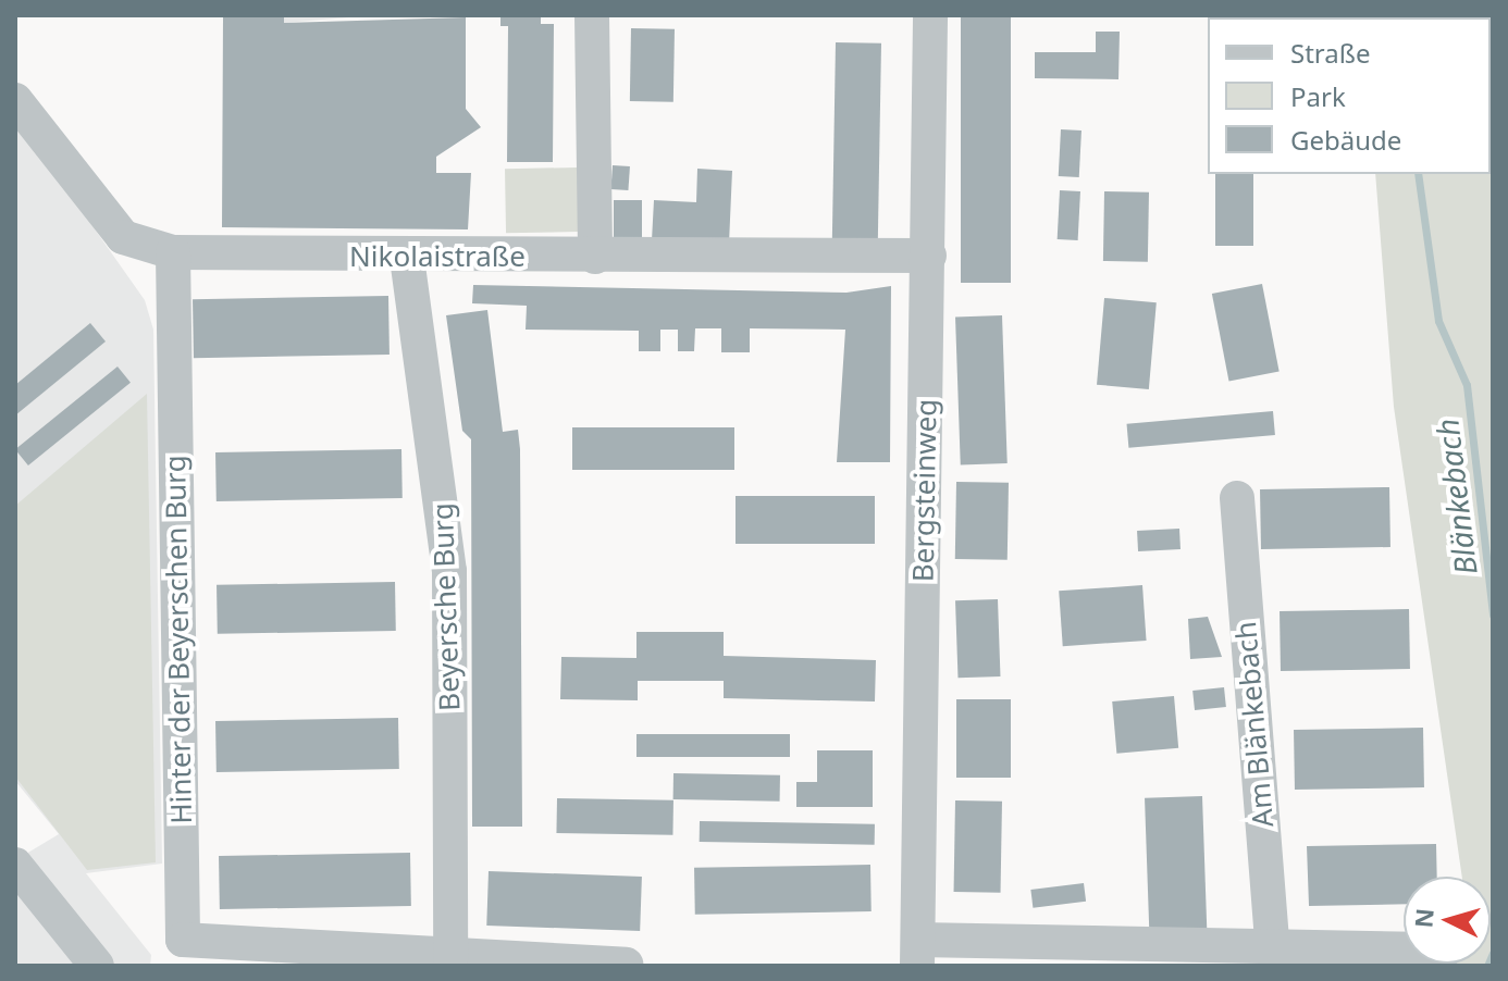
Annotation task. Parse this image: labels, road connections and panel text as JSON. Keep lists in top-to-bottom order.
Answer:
{
  "streets": {
    "street": [
      "Nikolaistraße",
      "Bergsteinweg",
      "Beyersche Burg",
      "Hinter der Beyerschen Burg",
      "Am Blänkebach"
    ]
  },
  "crossings": [
    ["Nikolaistraße", "Bergsteinweg"],
    ["Nikolaistraße", "Beyersche Burg"],
    ["Nikolaistraße", "Hinter der Beyerschen Burg"],
    ["Beyersche Burg", "Hinter der Beyerschen Burg"]
  ],
  "water": ["Blänkebach"],
  "legend": ["Straße", "Park", "Gebäude"],
  "north": "left"
}
